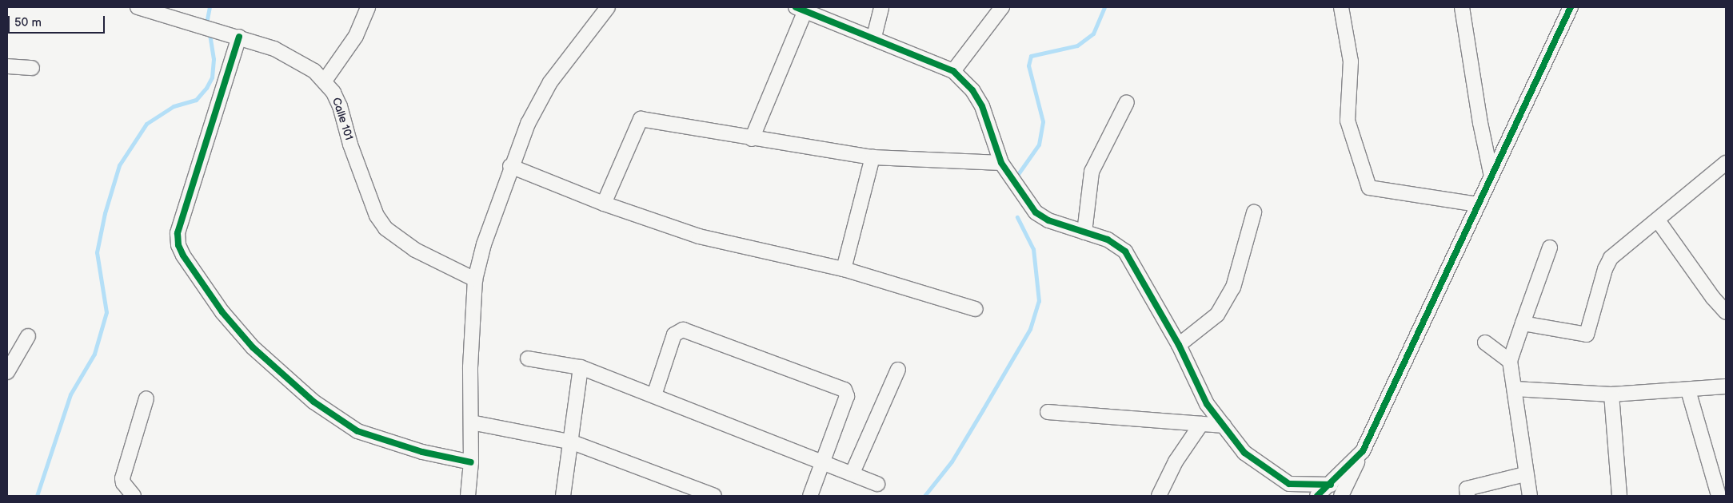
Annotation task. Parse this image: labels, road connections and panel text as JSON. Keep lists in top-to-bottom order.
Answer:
{
  "streets": {
    "street": ["Calle 101"]
  },
  "scale_bar": "50 m"
}
